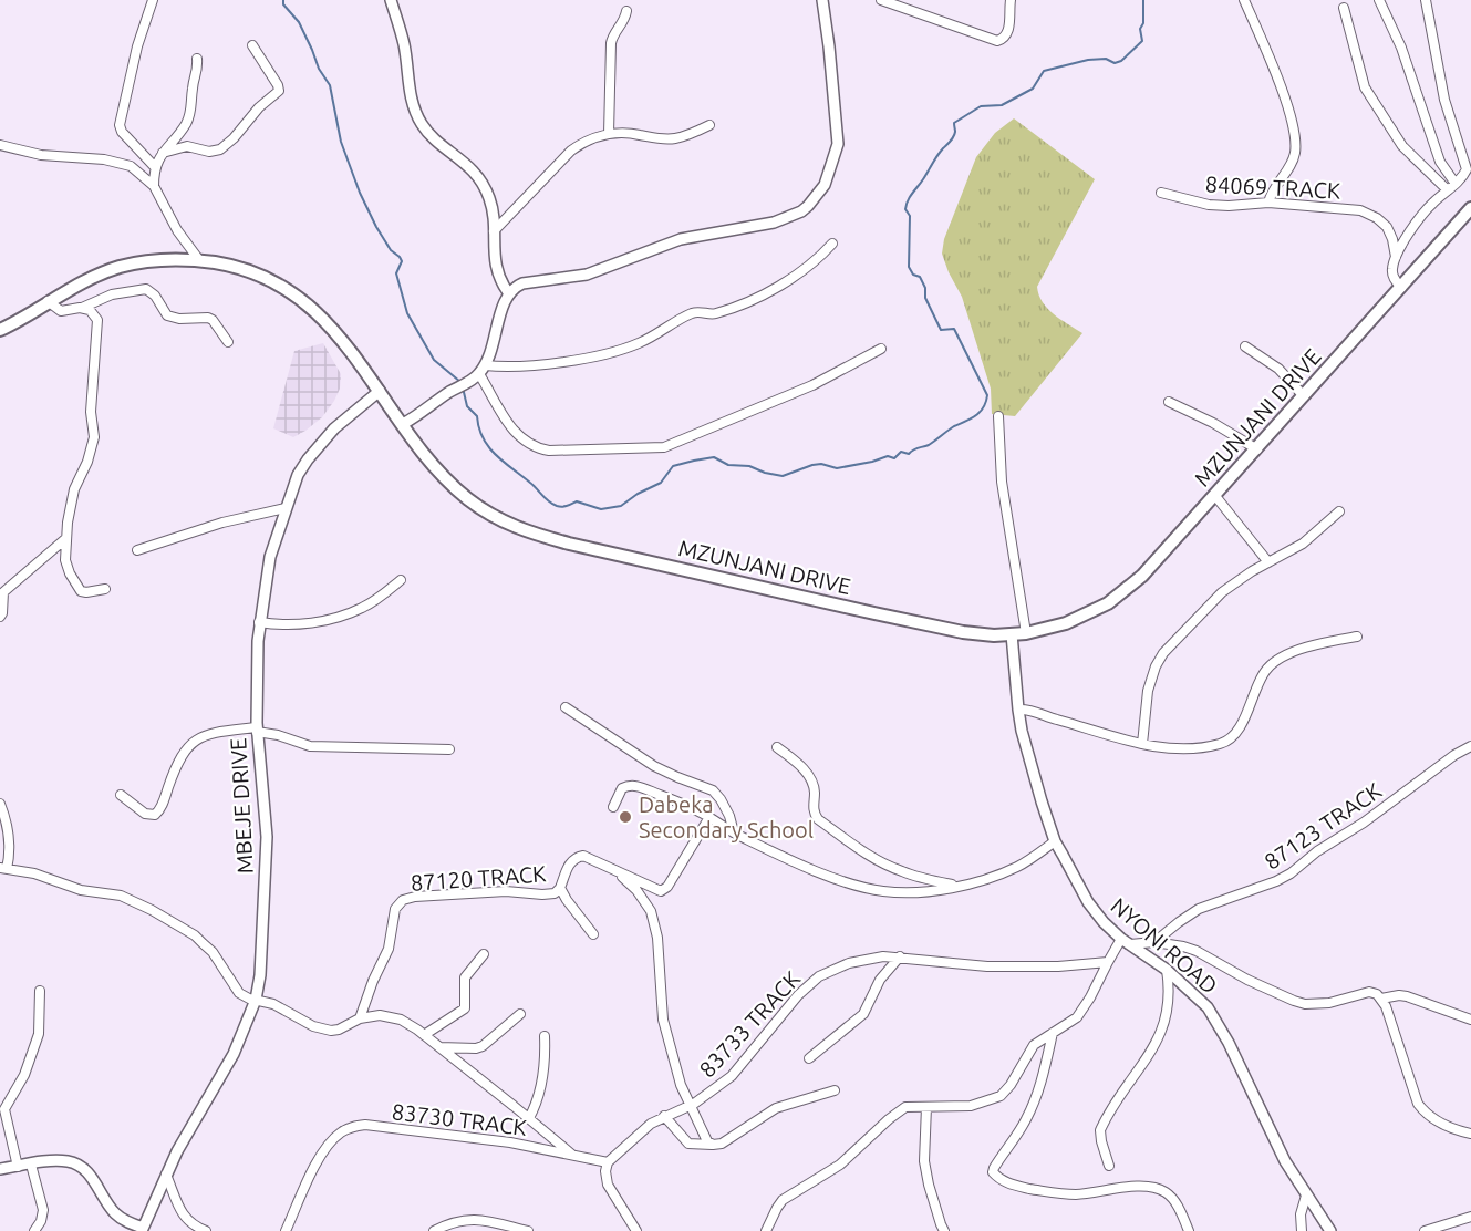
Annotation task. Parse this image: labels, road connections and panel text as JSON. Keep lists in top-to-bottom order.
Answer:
{
  "streets": {
    "main road": ["MZUNJANI DRIVE"],
    "street": [
      "84069 TRACK",
      "MBEJE DRIVE",
      "87123 TRACK",
      "87120 TRACK",
      "NYONI ROAD",
      "83733 TRACK",
      "83730 TRACK"
    ]
  },
  "crossings": [
    ["84069 TRACK", "MZUNJANI DRIVE"],
    ["MZUNJANI DRIVE", "MBEJE DRIVE"],
    ["MZUNJANI DRIVE", "NYONI ROAD"],
    ["83733 TRACK", "83730 TRACK"]
  ],
  "places": ["Dabeka Secondary School"]
}
